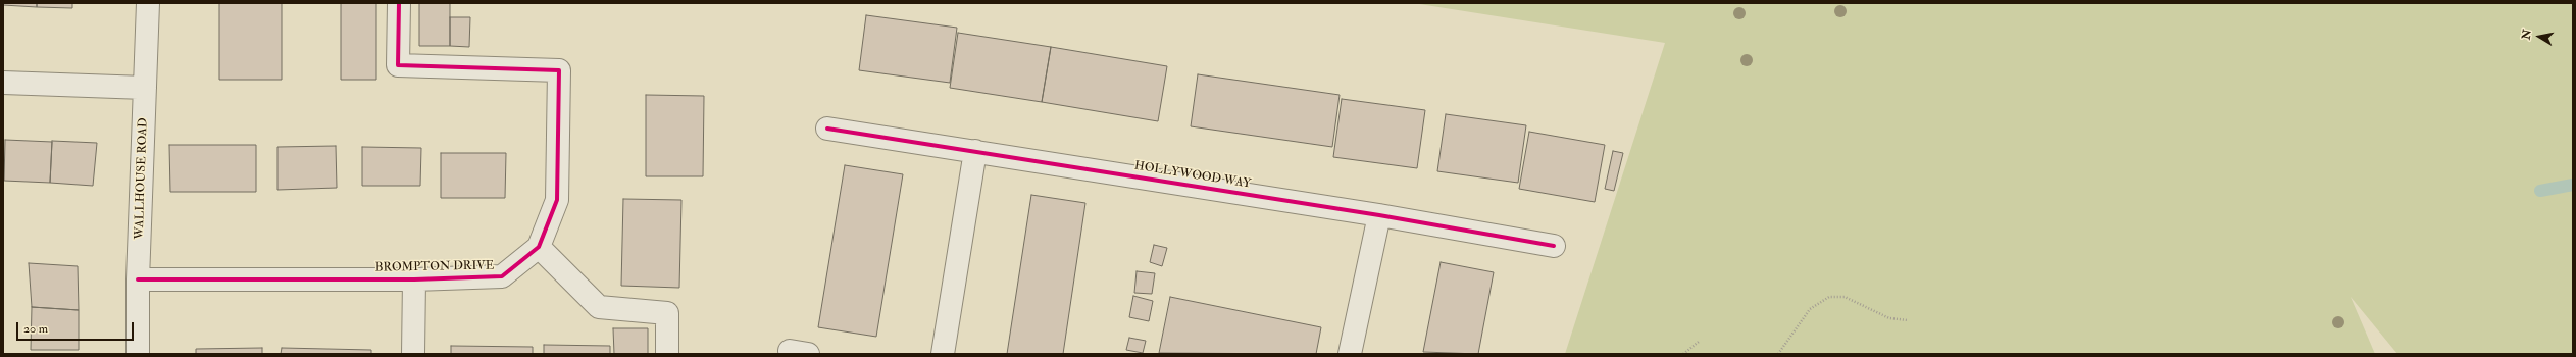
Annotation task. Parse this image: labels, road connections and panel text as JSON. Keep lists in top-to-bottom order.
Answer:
{
  "streets": {
    "street": ["HOLLYWOOD WAY", "WALLHOUSE ROAD", "BROMPTON DRIVE"]
  },
  "crossings": [
    ["WALLHOUSE ROAD", "BROMPTON DRIVE"]
  ],
  "scale_bar": "20 m",
  "north": "left"
}
